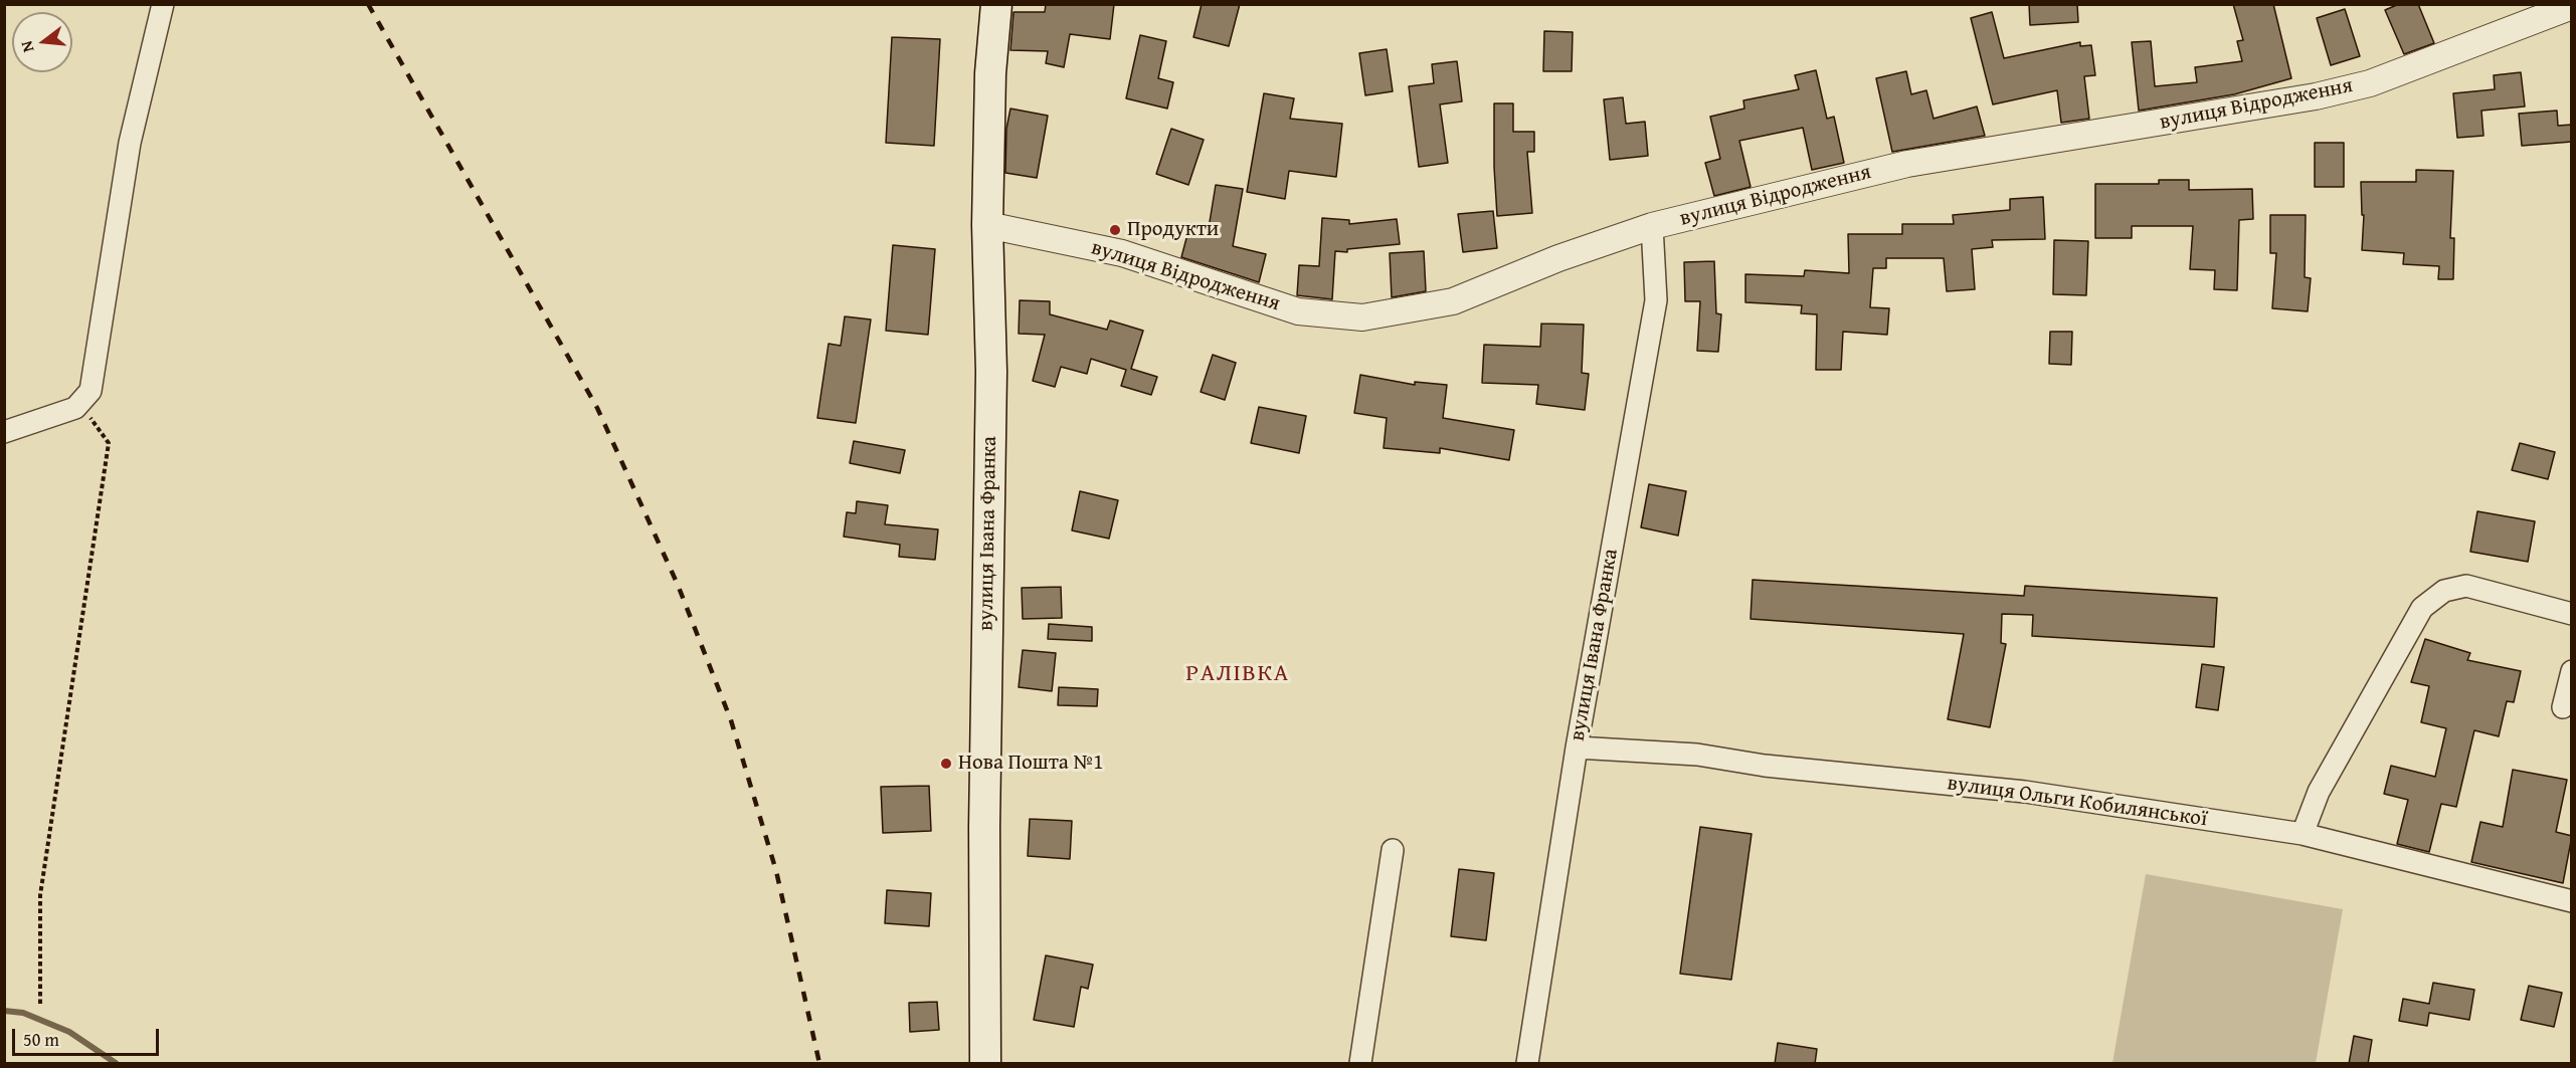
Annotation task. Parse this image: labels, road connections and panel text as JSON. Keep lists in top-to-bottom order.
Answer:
{
  "streets": {
    "main road": ["вулиця Івана Франка"],
    "street": ["вулиця Відродження", "вулиця Ольги Кобилянської"]
  },
  "crossings": [
    ["вулиця Відродження", "вулиця Івана Франка"],
    ["вулиця Івана Франка", "вулиця Ольги Кобилянської"]
  ],
  "districts": ["РАЛІВКА"],
  "places": ["Продукти", "Нова Пошта №1"],
  "scale_bar": "50 m",
  "north": "left"
}
